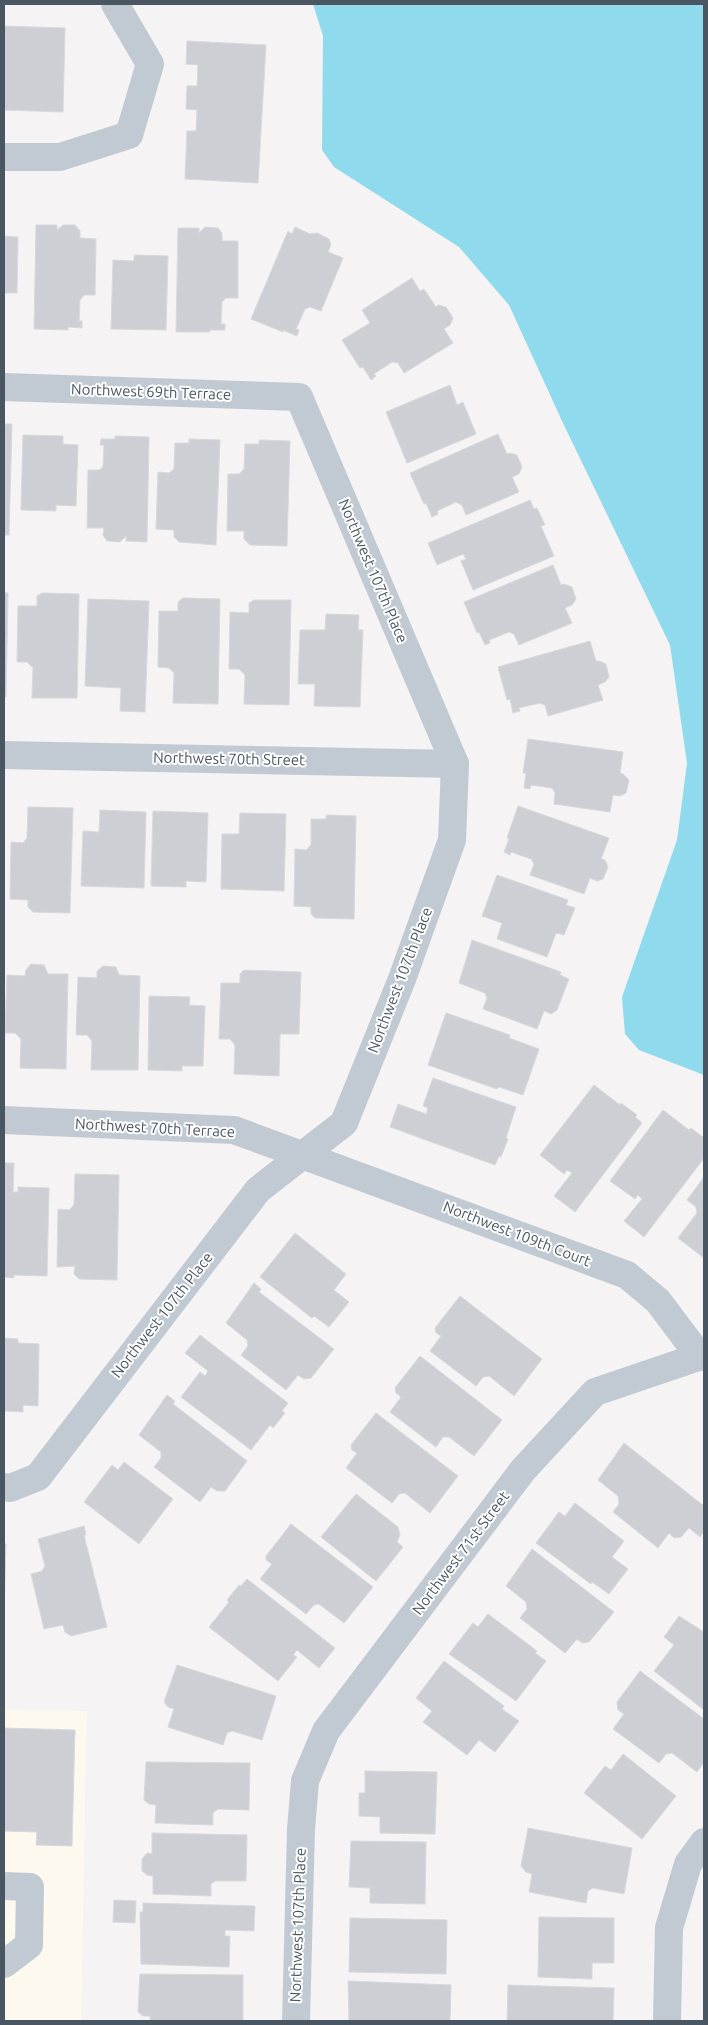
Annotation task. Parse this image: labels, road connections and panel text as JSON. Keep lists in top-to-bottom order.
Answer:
{
  "streets": {
    "street": [
      "Northwest 69th Terrace",
      "Northwest 107th Place",
      "Northwest 70th Street",
      "Northwest 70th Terrace",
      "Northwest 109th Court",
      "Northwest 71st Street"
    ]
  },
  "crossings": [
    ["Northwest 69th Terrace", "Northwest 107th Place"],
    ["Northwest 107th Place", "Northwest 70th Street"],
    ["Northwest 107th Place", "Northwest 70th Terrace"],
    ["Northwest 107th Place", "Northwest 109th Court"],
    ["Northwest 107th Place", "Northwest 71st Street"],
    ["Northwest 70th Terrace", "Northwest 109th Court"],
    ["Northwest 109th Court", "Northwest 71st Street"]
  ]
}
